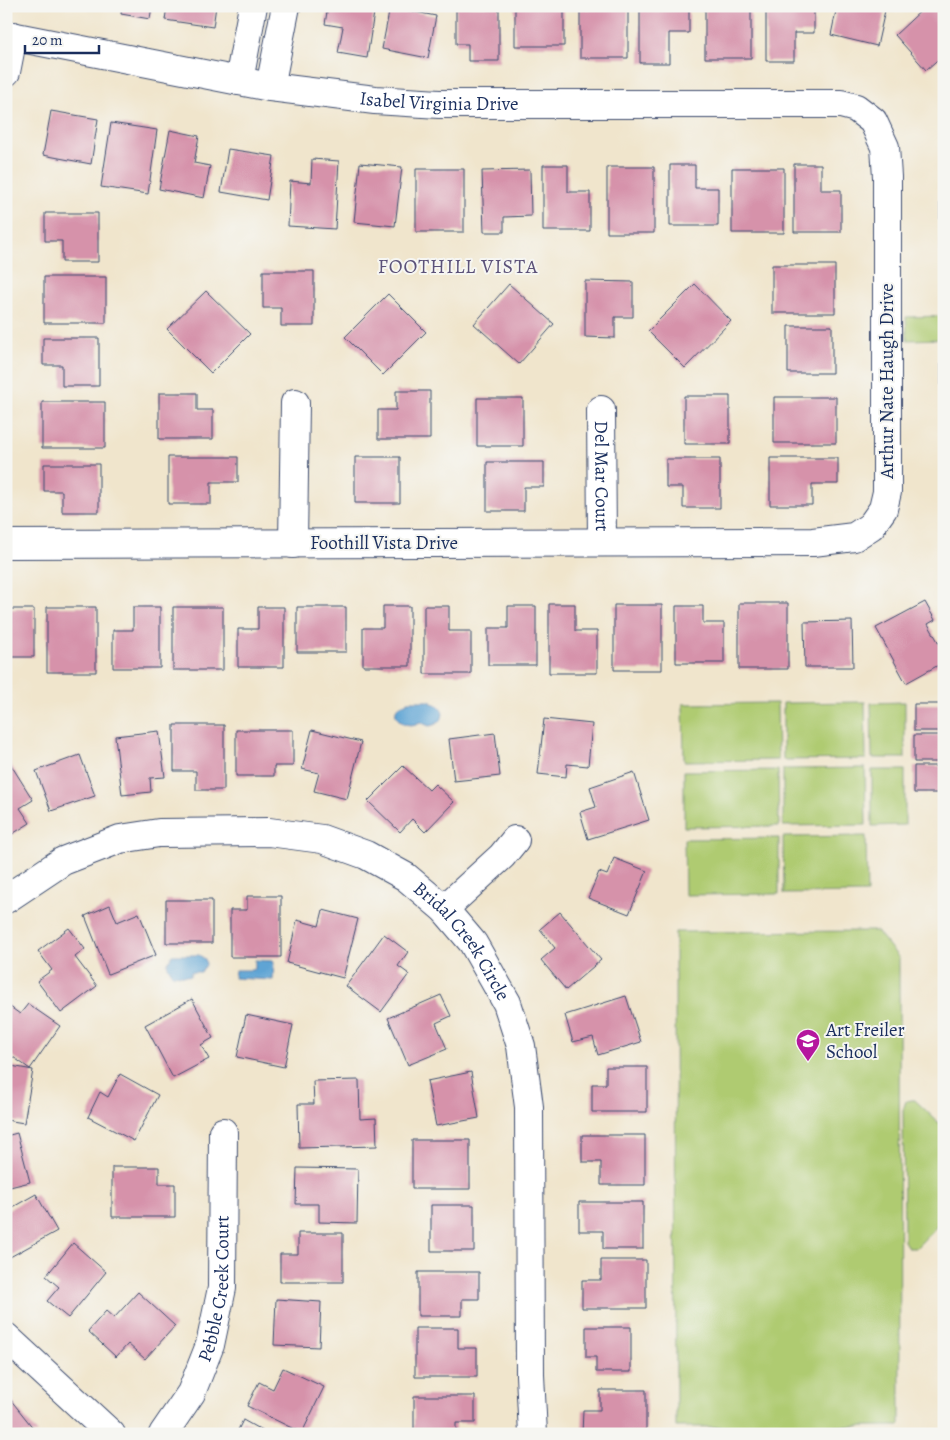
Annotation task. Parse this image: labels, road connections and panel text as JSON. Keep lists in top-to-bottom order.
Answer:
{
  "streets": {
    "street": [
      "Isabel Virginia Drive",
      "Arthur Nate Haugh Drive",
      "Del Mar Court",
      "Foothill Vista Drive",
      "Bridal Creek Circle",
      "Pebble Creek Court"
    ]
  },
  "crossings": [
    ["Isabel Virginia Drive", "Arthur Nate Haugh Drive"],
    ["Arthur Nate Haugh Drive", "Foothill Vista Drive"],
    ["Del Mar Court", "Foothill Vista Drive"]
  ],
  "districts": ["FOOTHILL VISTA"],
  "places": {
    "school or university": ["Art Freiler School"]
  },
  "scale_bar": "20 m"
}
